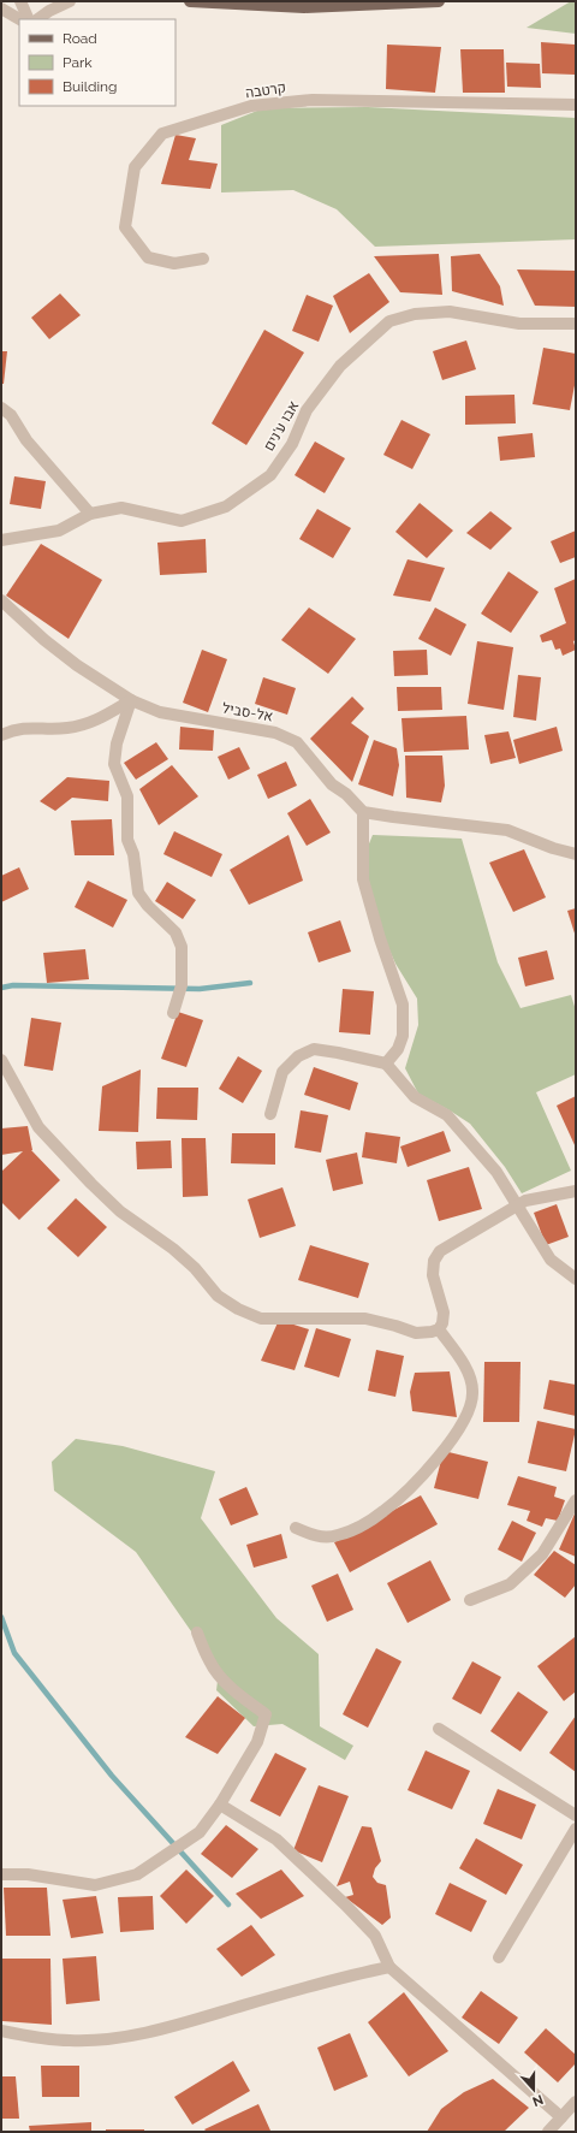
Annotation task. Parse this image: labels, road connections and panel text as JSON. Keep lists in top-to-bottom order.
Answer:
{
  "streets": {
    "street": ["קרטבה", "אבו ע'נים", "אל-סביל"]
  },
  "legend": ["Road", "Park", "Building"],
  "north": "bottom"
}
